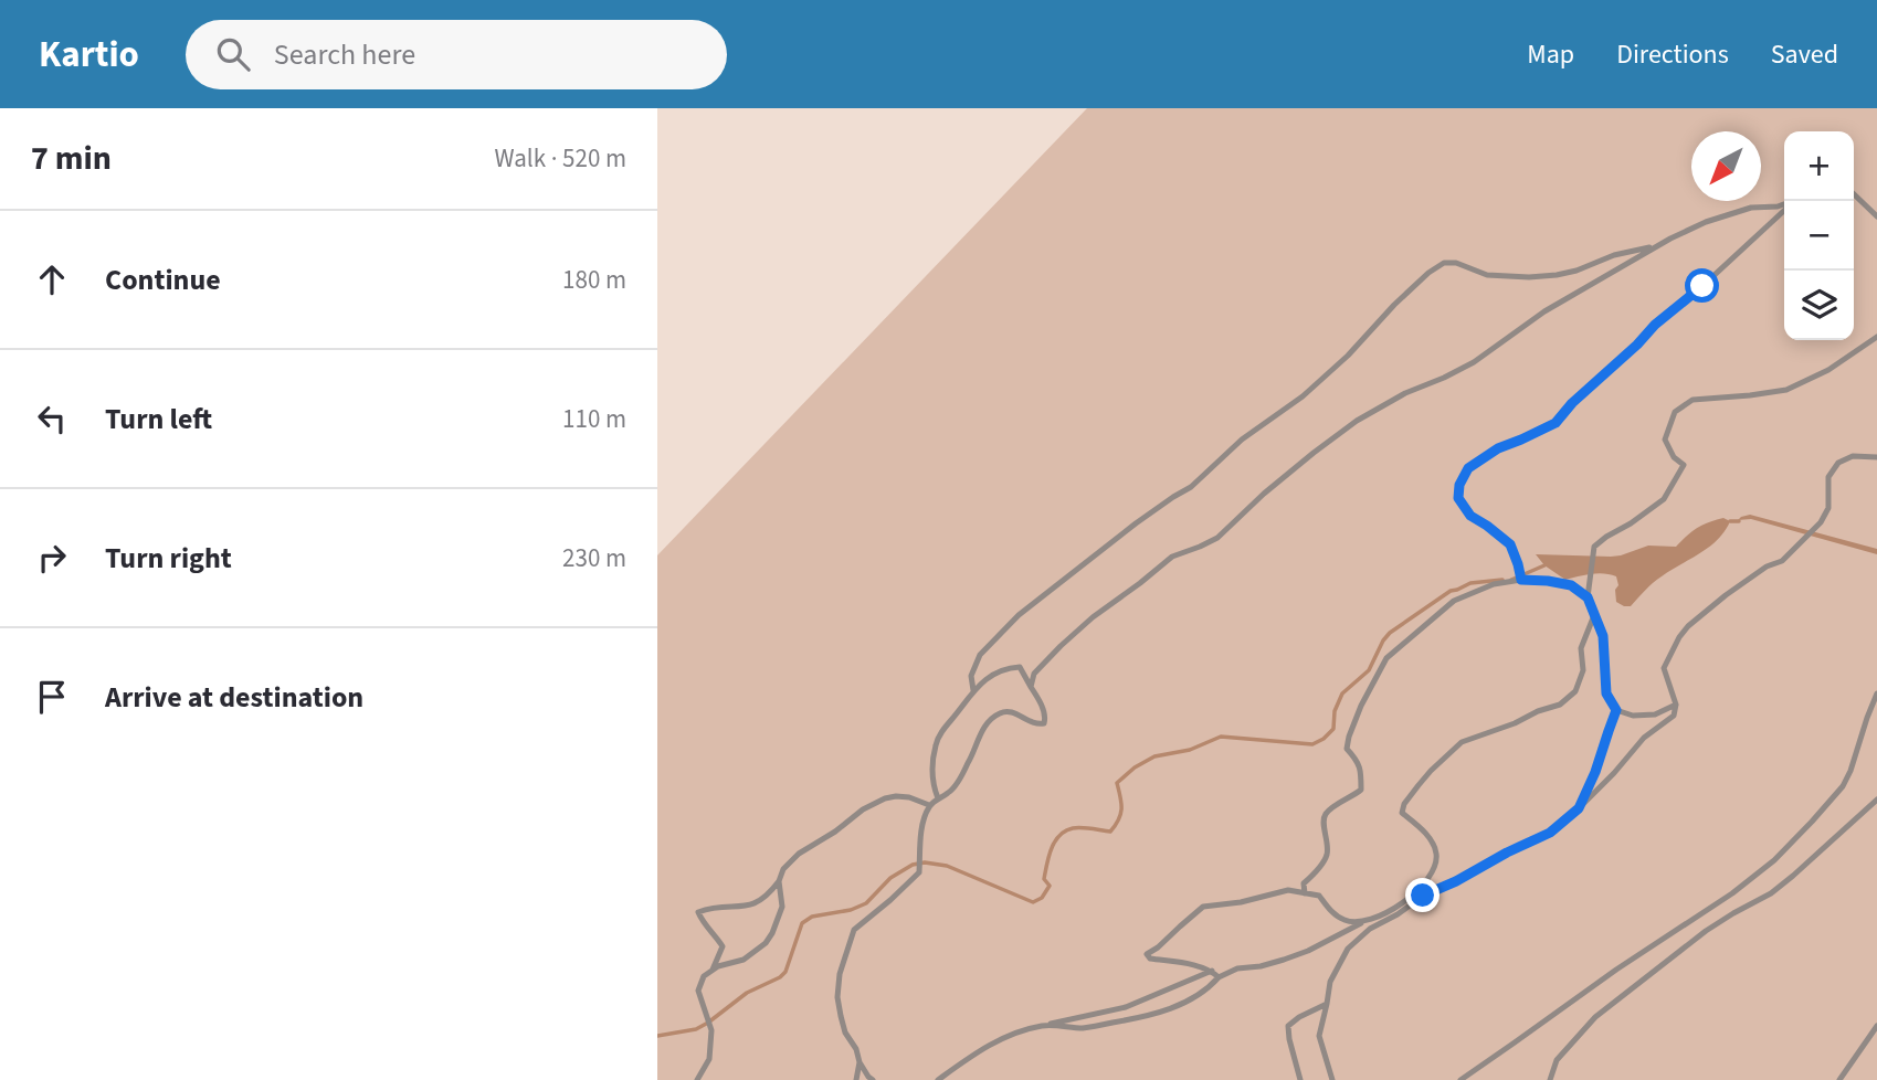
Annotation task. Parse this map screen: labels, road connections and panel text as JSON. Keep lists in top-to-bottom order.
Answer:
{
  "north": "bottom left",
  "page": {
    "header": "Kartio",
    "search": "Search here",
    "nav": ["Map", "Directions", "Saved"],
    "heading": ["7 min", "Walk · 520 m"],
    "map_buttons": ["+", "−"],
    "list": [
      ["Continue", "180 m"],
      ["Turn left", "110 m"],
      ["Turn right", "230 m"],
      "Arrive at destination"
    ]
  }
}
